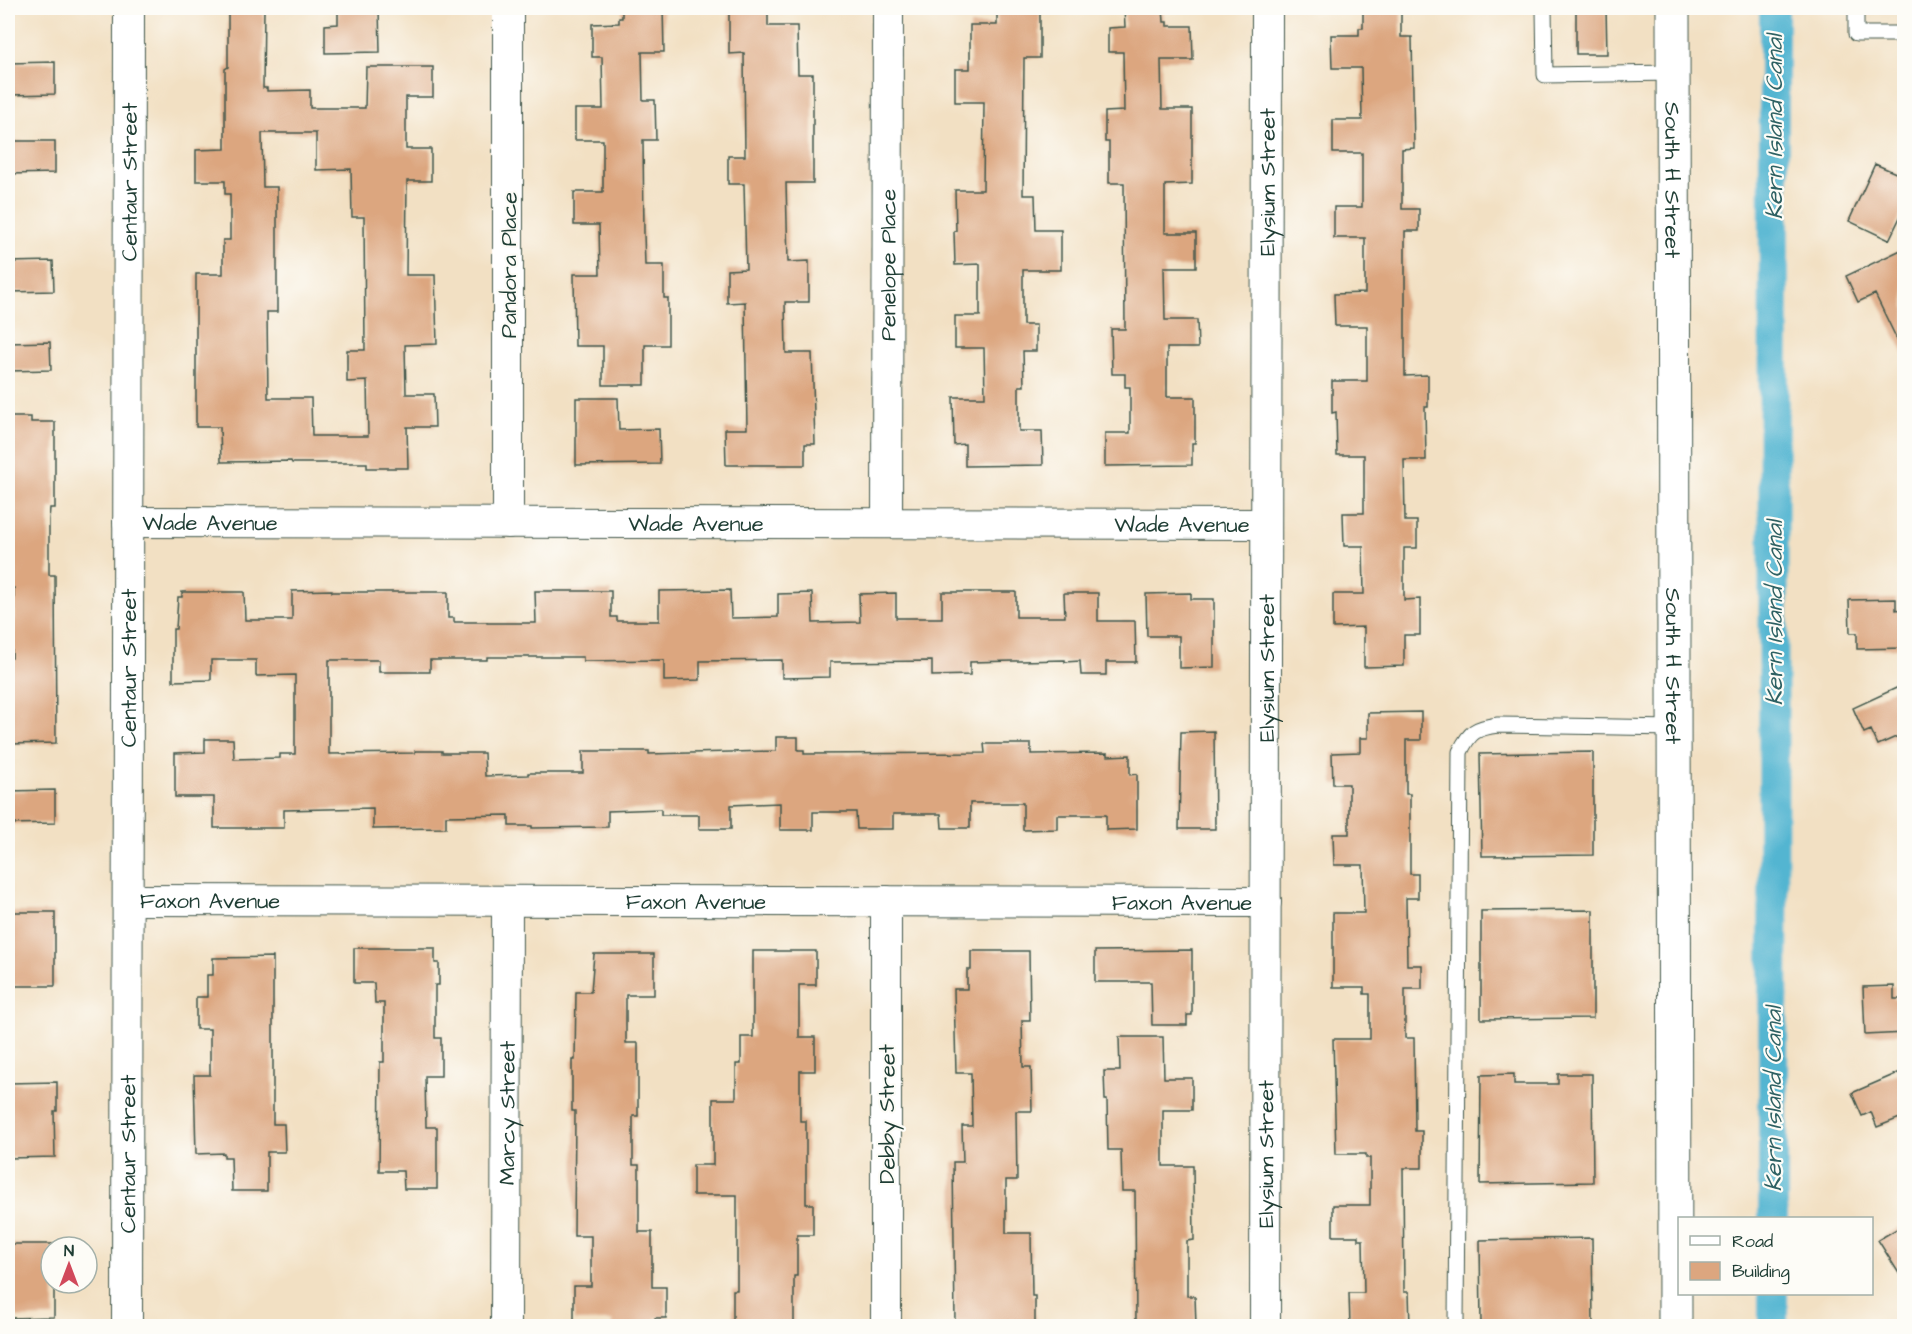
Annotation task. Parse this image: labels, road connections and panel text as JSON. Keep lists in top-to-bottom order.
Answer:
{
  "streets": {
    "street": [
      "Centaur Street",
      "Elysium Street",
      "South H Street",
      "Pandora Place",
      "Penelope Place",
      "Wade Avenue",
      "Faxon Avenue",
      "Marcy Street",
      "Debby Street"
    ]
  },
  "crossings": [
    ["Centaur Street", "Wade Avenue"],
    ["Centaur Street", "Faxon Avenue"],
    ["Elysium Street", "Wade Avenue"],
    ["Elysium Street", "Faxon Avenue"],
    ["Pandora Place", "Wade Avenue"],
    ["Penelope Place", "Wade Avenue"],
    ["Faxon Avenue", "Marcy Street"],
    ["Faxon Avenue", "Debby Street"]
  ],
  "water": ["Kern Island Canal"],
  "legend": ["Road", "Building"],
  "north": "top"
}
